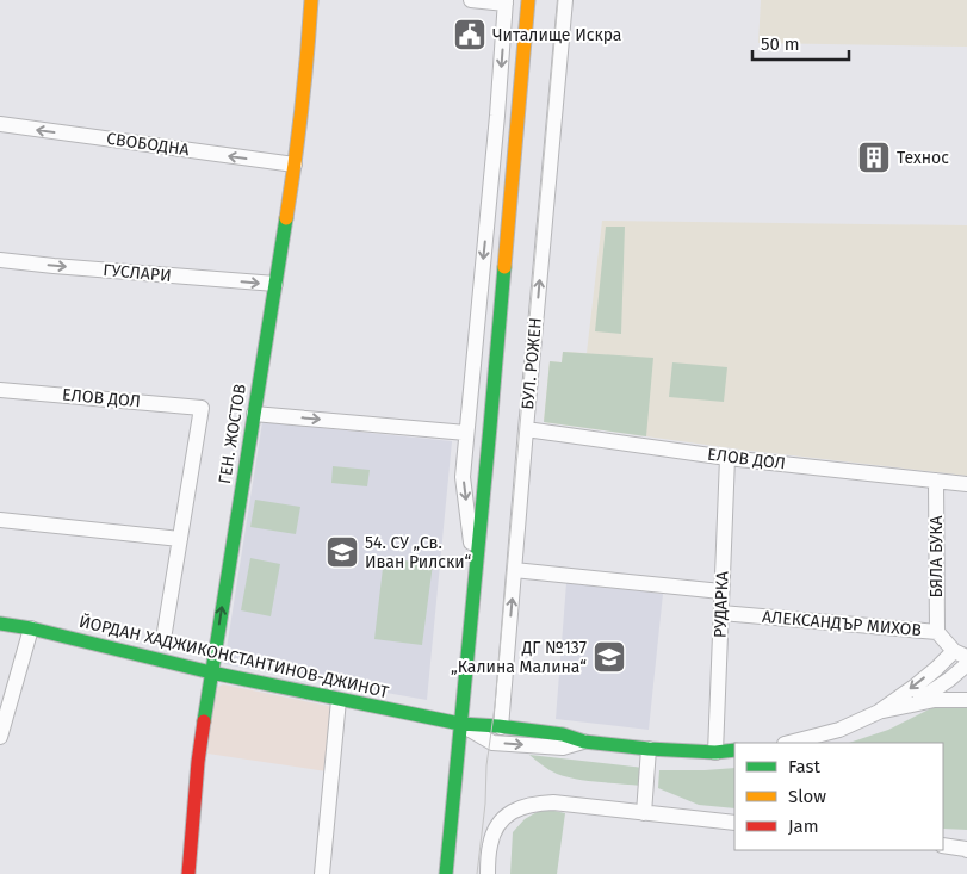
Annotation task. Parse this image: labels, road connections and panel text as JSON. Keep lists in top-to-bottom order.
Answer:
{
  "streets": {
    "street": [
      "СВОБОДНА",
      "ГУСЛАРИ",
      "БУЛ. РОЖЕН",
      "ЕЛОВ ДОЛ",
      "ГЕН. ЖОСТОВ",
      "БЯЛА БУКА",
      "РУДАРКА",
      "АЛЕКСАНДЪР МИХОВ",
      "ЙОРДАН ХАДЖИКОНСТАНТИНОВ-ДЖИНОТ"
    ]
  },
  "crossings": [
    ["СВОБОДНА", "ГЕН. ЖОСТОВ"],
    ["ГУСЛАРИ", "ГЕН. ЖОСТОВ"],
    ["БУЛ. РОЖЕН", "ЕЛОВ ДОЛ"],
    ["БУЛ. РОЖЕН", "ЙОРДАН ХАДЖИКОНСТАНТИНОВ-ДЖИНОТ"],
    ["ЕЛОВ ДОЛ", "БЯЛА БУКА"],
    ["ЕЛОВ ДОЛ", "РУДАРКА"],
    ["ГЕН. ЖОСТОВ", "ЙОРДАН ХАДЖИКОНСТАНТИНОВ-ДЖИНОТ"],
    ["БЯЛА БУКА", "АЛЕКСАНДЪР МИХОВ"],
    ["РУДАРКА", "АЛЕКСАНДЪР МИХОВ"],
    ["РУДАРКА", "ЙОРДАН ХАДЖИКОНСТАНТИНОВ-ДЖИНОТ"]
  ],
  "one_way": ["СВОБОДНА", "ГУСЛАРИ"],
  "places": {
    "public building": ["Читалище Искра"],
    "building": ["Технос"],
    "school or university": ["54. СУ „Св. Иван Рилски“", "ДГ №137 „Калина Малина“"]
  },
  "legend": ["Fast", "Slow", "Jam"],
  "scale_bar": "50 m"
}
